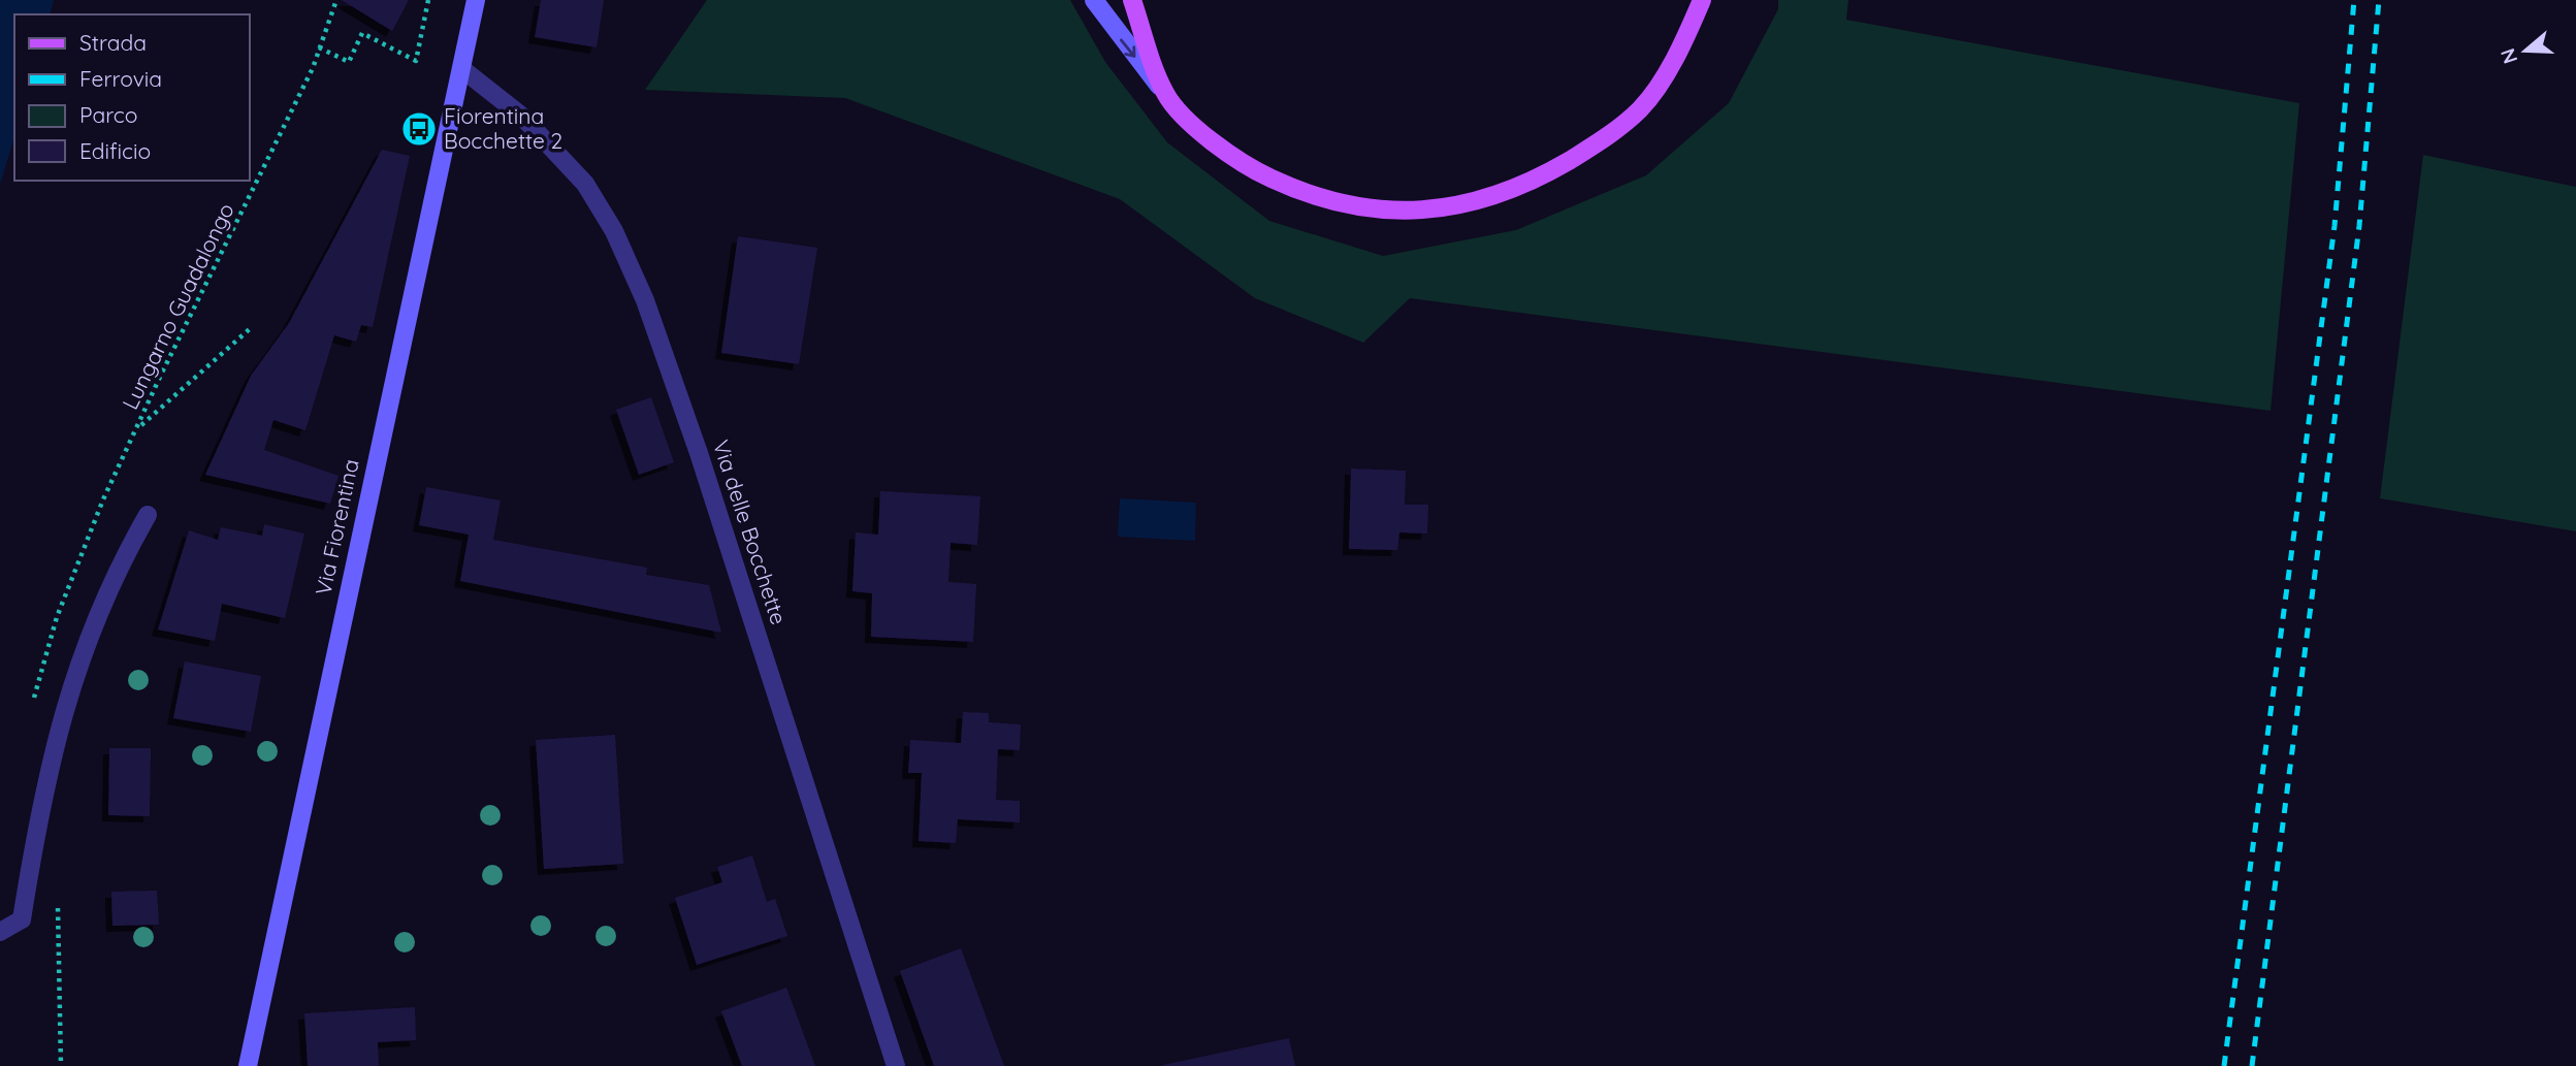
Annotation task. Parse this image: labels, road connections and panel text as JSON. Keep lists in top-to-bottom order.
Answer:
{
  "streets": {
    "main road": ["Via Fiorentina"],
    "street": ["Via delle Bocchette"],
    "path": ["Lungarno Guadalongo"]
  },
  "crossings": [
    ["Via Fiorentina", "Via delle Bocchette"]
  ],
  "places": {
    "bus stop": ["Fiorentina Bocchette 2"]
  },
  "legend": [
    "Strada",
    "Ferrovia",
    "Parco",
    "Edificio"
  ],
  "north": "left"
}
